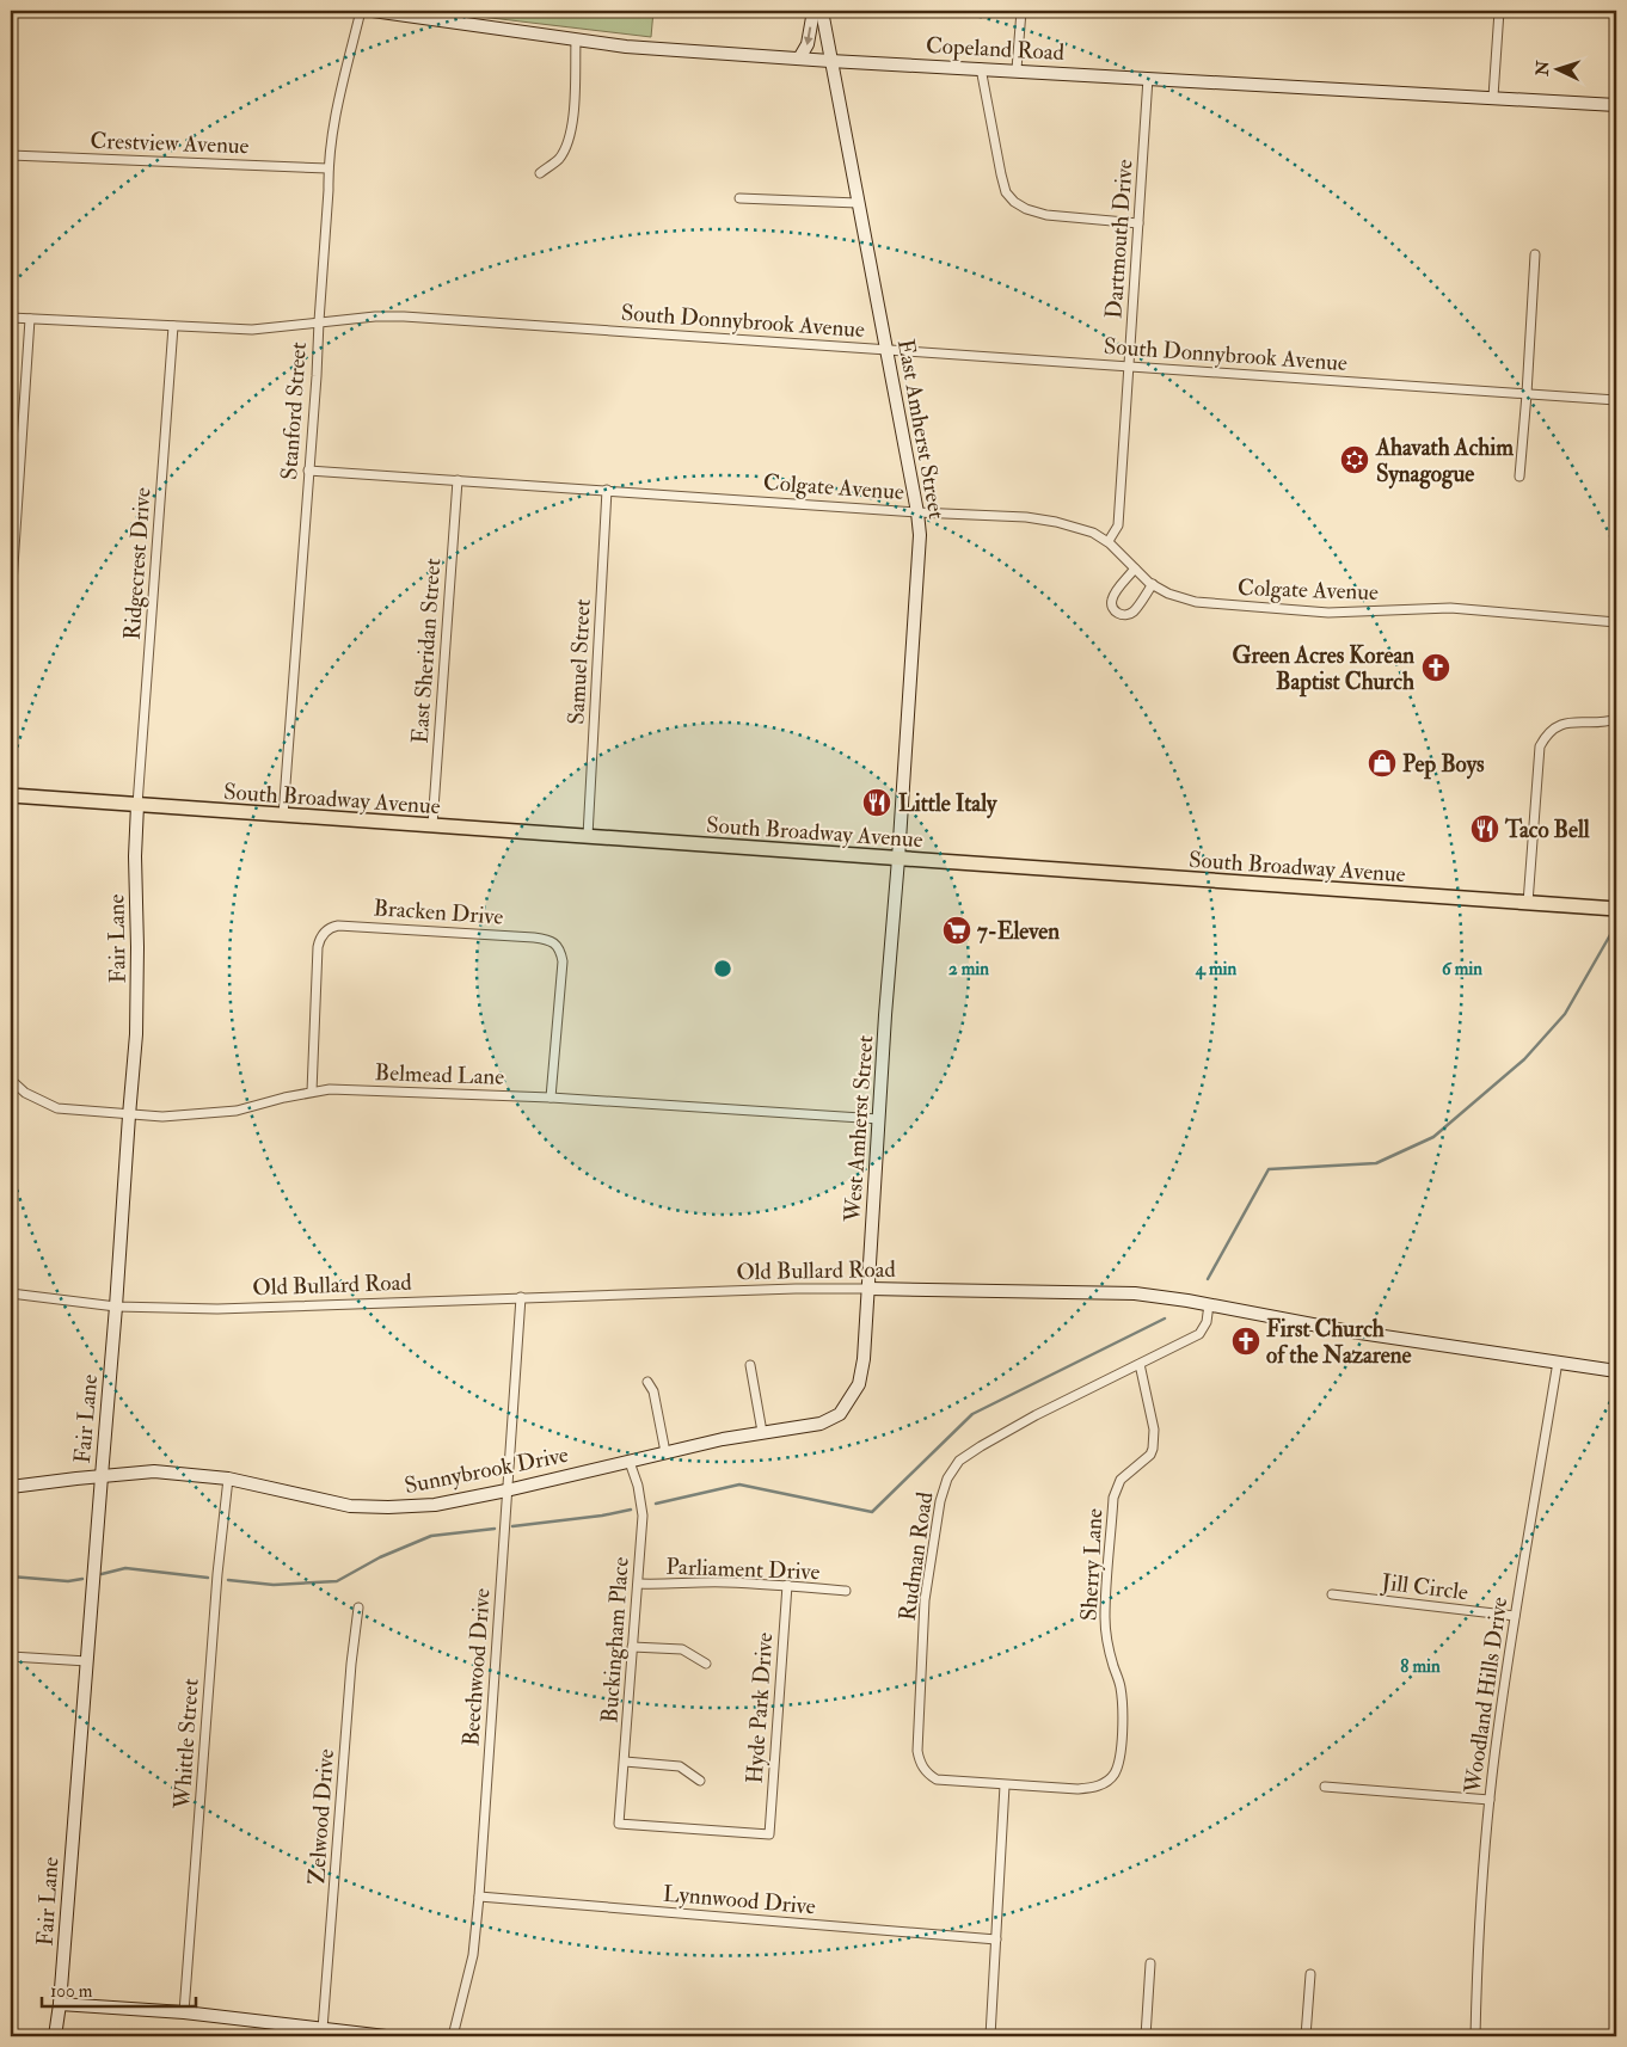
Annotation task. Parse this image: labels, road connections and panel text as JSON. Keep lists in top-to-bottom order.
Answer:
{
  "streets": {
    "main road": ["South Broadway Avenue"],
    "street": [
      "Copeland Road",
      "Crestview Avenue",
      "Dartmouth Drive",
      "South Donnybrook Avenue",
      "Stanford Street",
      "East Amherst Street",
      "Colgate Avenue",
      "Ridgecrest Drive",
      "East Sheridan Street",
      "Samuel Street",
      "Bracken Drive",
      "Fair Lane",
      "Belmead Lane",
      "West Amherst Street",
      "Old Bullard Road",
      "Sunnybrook Drive",
      "Rudman Road",
      "Sherry Lane",
      "Parliament Drive",
      "Jill Circle",
      "Buckingham Place",
      "Beechwood Drive",
      "Woodland Hills Drive",
      "Hyde Park Drive",
      "Whittle Street",
      "Zelwood Drive",
      "Lynnwood Drive"
    ]
  },
  "crossings": [
    ["Copeland Road", "Dartmouth Drive"],
    ["Copeland Road", "East Amherst Street"],
    ["Crestview Avenue", "Stanford Street"],
    ["Dartmouth Drive", "South Donnybrook Avenue"],
    ["Dartmouth Drive", "Colgate Avenue"],
    ["South Donnybrook Avenue", "Stanford Street"],
    ["South Donnybrook Avenue", "East Amherst Street"],
    ["South Donnybrook Avenue", "Ridgecrest Drive"],
    ["Stanford Street", "Colgate Avenue"],
    ["Stanford Street", "South Broadway Avenue"],
    ["East Amherst Street", "Colgate Avenue"],
    ["East Amherst Street", "South Broadway Avenue"],
    ["East Amherst Street", "West Amherst Street"],
    ["Colgate Avenue", "East Sheridan Street"],
    ["Colgate Avenue", "Samuel Street"],
    ["Ridgecrest Drive", "South Broadway Avenue"],
    ["Ridgecrest Drive", "Fair Lane"],
    ["East Sheridan Street", "South Broadway Avenue"],
    ["Samuel Street", "South Broadway Avenue"],
    ["South Broadway Avenue", "Fair Lane"],
    ["South Broadway Avenue", "West Amherst Street"],
    ["Bracken Drive", "Belmead Lane"],
    ["Fair Lane", "Belmead Lane"],
    ["Fair Lane", "Old Bullard Road"],
    ["Fair Lane", "Sunnybrook Drive"],
    ["Belmead Lane", "West Amherst Street"],
    ["West Amherst Street", "Old Bullard Road"],
    ["West Amherst Street", "Sunnybrook Drive"],
    ["Old Bullard Road", "Rudman Road"],
    ["Old Bullard Road", "Beechwood Drive"],
    ["Old Bullard Road", "Woodland Hills Drive"],
    ["Sunnybrook Drive", "Buckingham Place"],
    ["Sunnybrook Drive", "Beechwood Drive"],
    ["Sunnybrook Drive", "Whittle Street"],
    ["Rudman Road", "Sherry Lane"],
    ["Parliament Drive", "Buckingham Place"],
    ["Parliament Drive", "Hyde Park Drive"],
    ["Jill Circle", "Woodland Hills Drive"],
    ["Buckingham Place", "Hyde Park Drive"],
    ["Beechwood Drive", "Lynnwood Drive"]
  ],
  "places": {
    "synagogue": ["Ahavath Achim Synagogue"],
    "church": ["Green Acres Korean Baptist Church", "First Church of the Nazarene"],
    "shop": ["Pep Boys"],
    "restaurant": ["Little Italy", "Taco Bell"],
    "supermarket": ["7-Eleven"]
  },
  "scale_bar": "100 m",
  "north": "left",
  "rings": [
    "2 min",
    "4 min",
    "6 min",
    "8 min"
  ]
}
